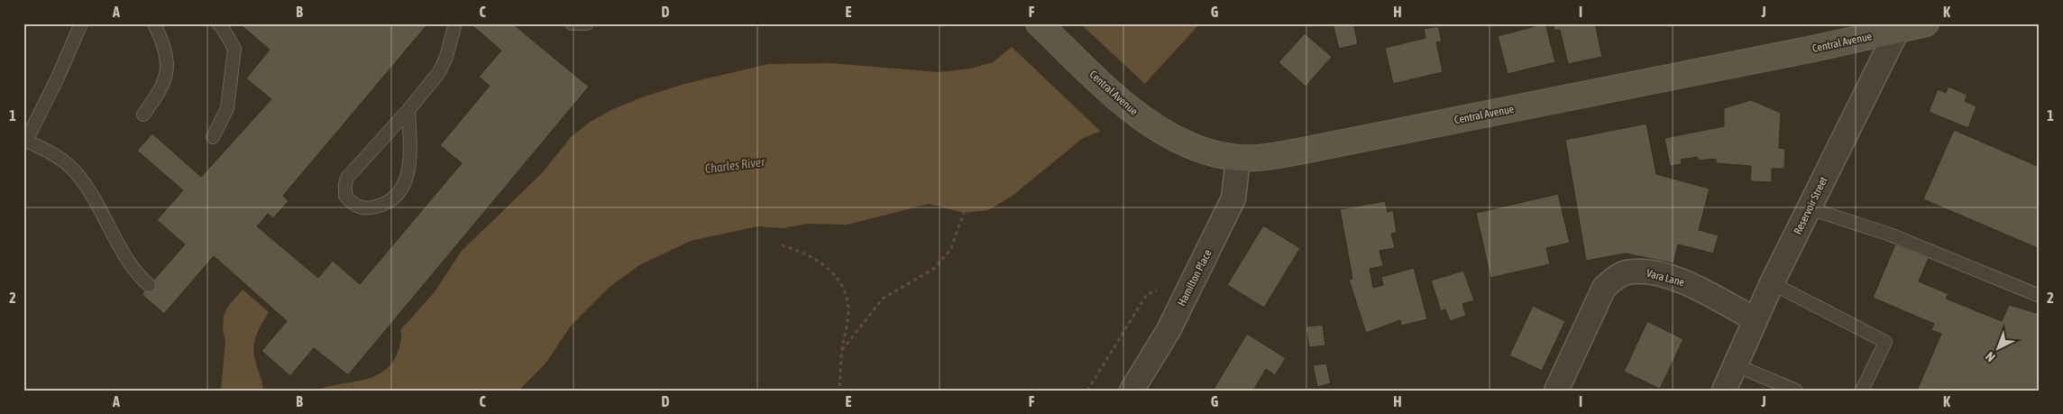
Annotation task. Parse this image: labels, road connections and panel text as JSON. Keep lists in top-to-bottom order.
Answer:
{
  "streets": {
    "main road": ["Central Avenue"],
    "street": ["Reservoir Street", "Hamilton Place", "Vara Lane"]
  },
  "crossings": [
    ["Central Avenue", "Reservoir Street"],
    ["Central Avenue", "Hamilton Place"],
    ["Reservoir Street", "Vara Lane"]
  ],
  "water": ["Charles River"],
  "north": "bottom left",
  "grid": {
    "columns": [
      "A",
      "B",
      "C",
      "D",
      "E",
      "F",
      "G",
      "H",
      "I",
      "J",
      "K"
    ],
    "rows": ["1", "2"]
  }
}
